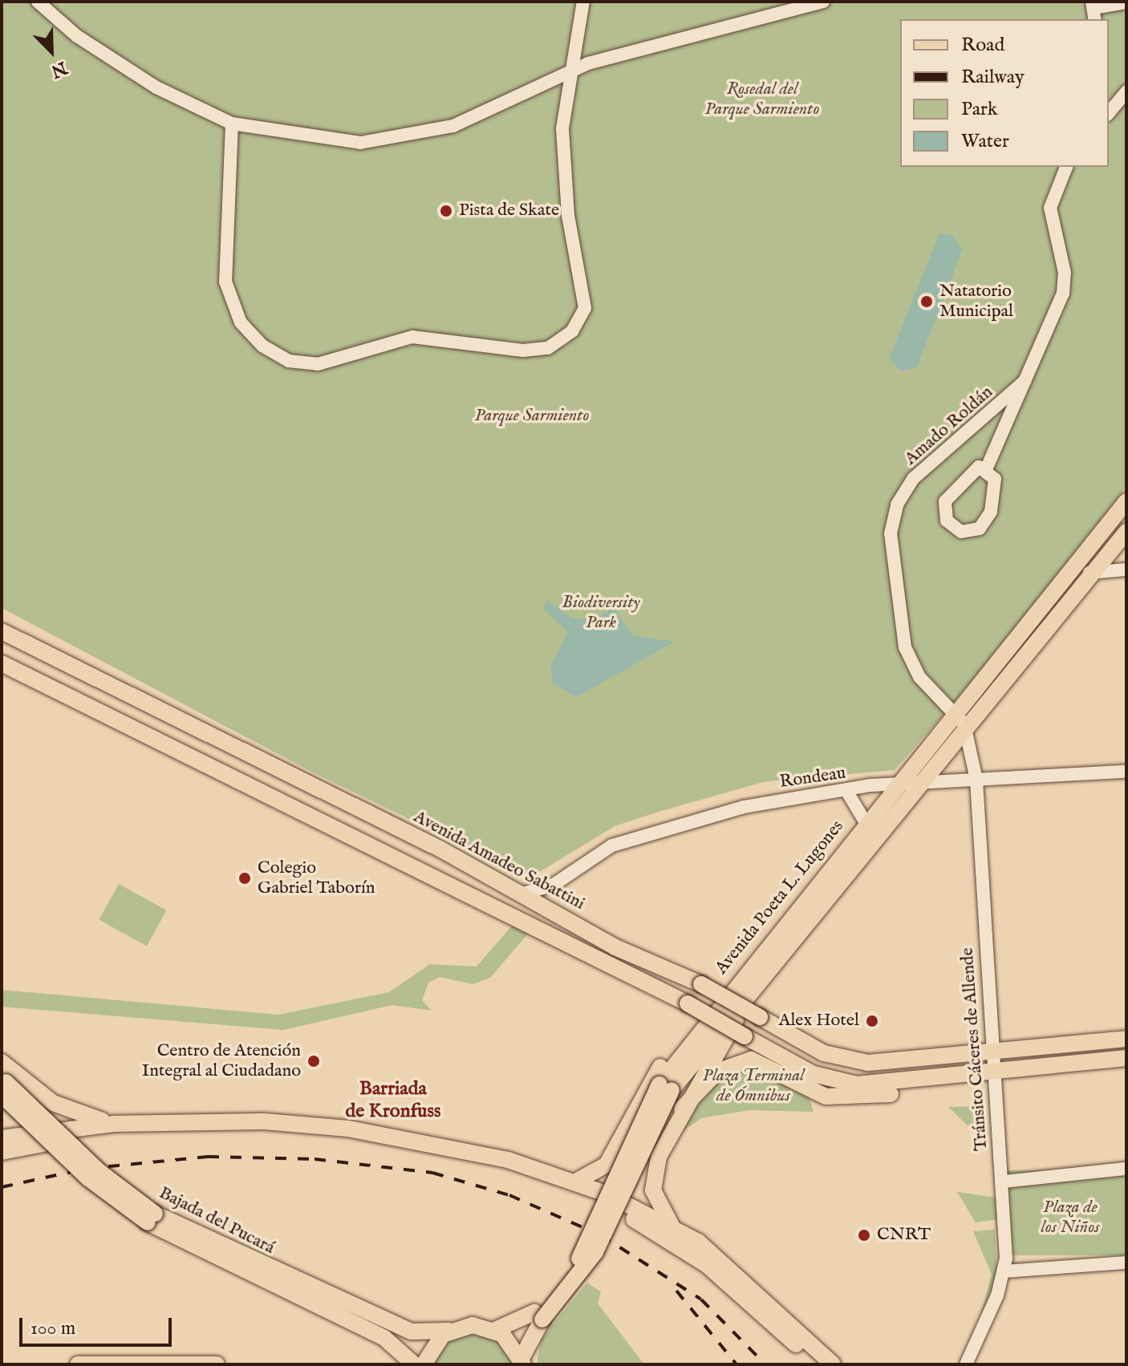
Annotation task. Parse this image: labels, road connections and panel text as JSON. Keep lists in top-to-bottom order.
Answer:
{
  "streets": {
    "main road": ["Avenida Amadeo Sabattini", "Avenida Poeta L. Lugones", "Bajada del Pucará"],
    "street": ["Amado Roldán", "Rondeau", "Tránsito Cáceres de Allende"]
  },
  "crossings": [
    ["Amado Roldán", "Avenida Poeta L. Lugones"],
    ["Amado Roldán", "Tránsito Cáceres de Allende"],
    ["Rondeau", "Avenida Amadeo Sabattini"],
    ["Rondeau", "Avenida Poeta L. Lugones"],
    ["Rondeau", "Tránsito Cáceres de Allende"],
    ["Avenida Amadeo Sabattini", "Tránsito Cáceres de Allende"],
    ["Avenida Poeta L. Lugones", "Tránsito Cáceres de Allende"],
    ["Avenida Poeta L. Lugones", "Bajada del Pucará"]
  ],
  "districts": ["Barriada de Kronfuss"],
  "parks": [
    "Rosedal del Parque Sarmiento",
    "Parque Sarmiento",
    "Biodiversity Park",
    "Plaza Terminal de Ómnibus",
    "Plaza de los Niños"
  ],
  "places": [
    "Pista de Skate",
    "Natatorio Municipal",
    "Colegio Gabriel Taborín",
    "Alex Hotel",
    "Centro de Atención Integral al Ciudadano",
    "CNRT"
  ],
  "legend": [
    "Road",
    "Railway",
    "Park",
    "Water"
  ],
  "scale_bar": "100 m",
  "north": "bottom right"
}
